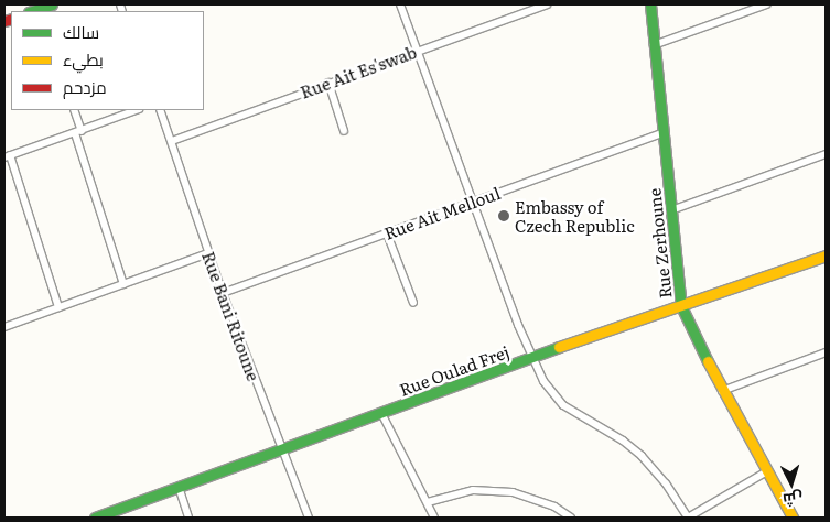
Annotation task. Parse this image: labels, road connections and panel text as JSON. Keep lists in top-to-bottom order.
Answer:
{
  "streets": {
    "street": [
      "Rue Ait Es'swab",
      "Rue Ait Melloul",
      "Rue Zerhoune",
      "Rue Bani Ritoune",
      "Rue Oulad Frej"
    ]
  },
  "crossings": [
    ["Rue Ait Es'swab", "Rue Bani Ritoune"],
    ["Rue Ait Melloul", "Rue Zerhoune"],
    ["Rue Ait Melloul", "Rue Bani Ritoune"],
    ["Rue Zerhoune", "Rue Oulad Frej"],
    ["Rue Bani Ritoune", "Rue Oulad Frej"]
  ],
  "places": ["Embassy of Czech Republic"],
  "legend": ["سالك", "بطيء", "مزدحم"],
  "north": "bottom"
}
